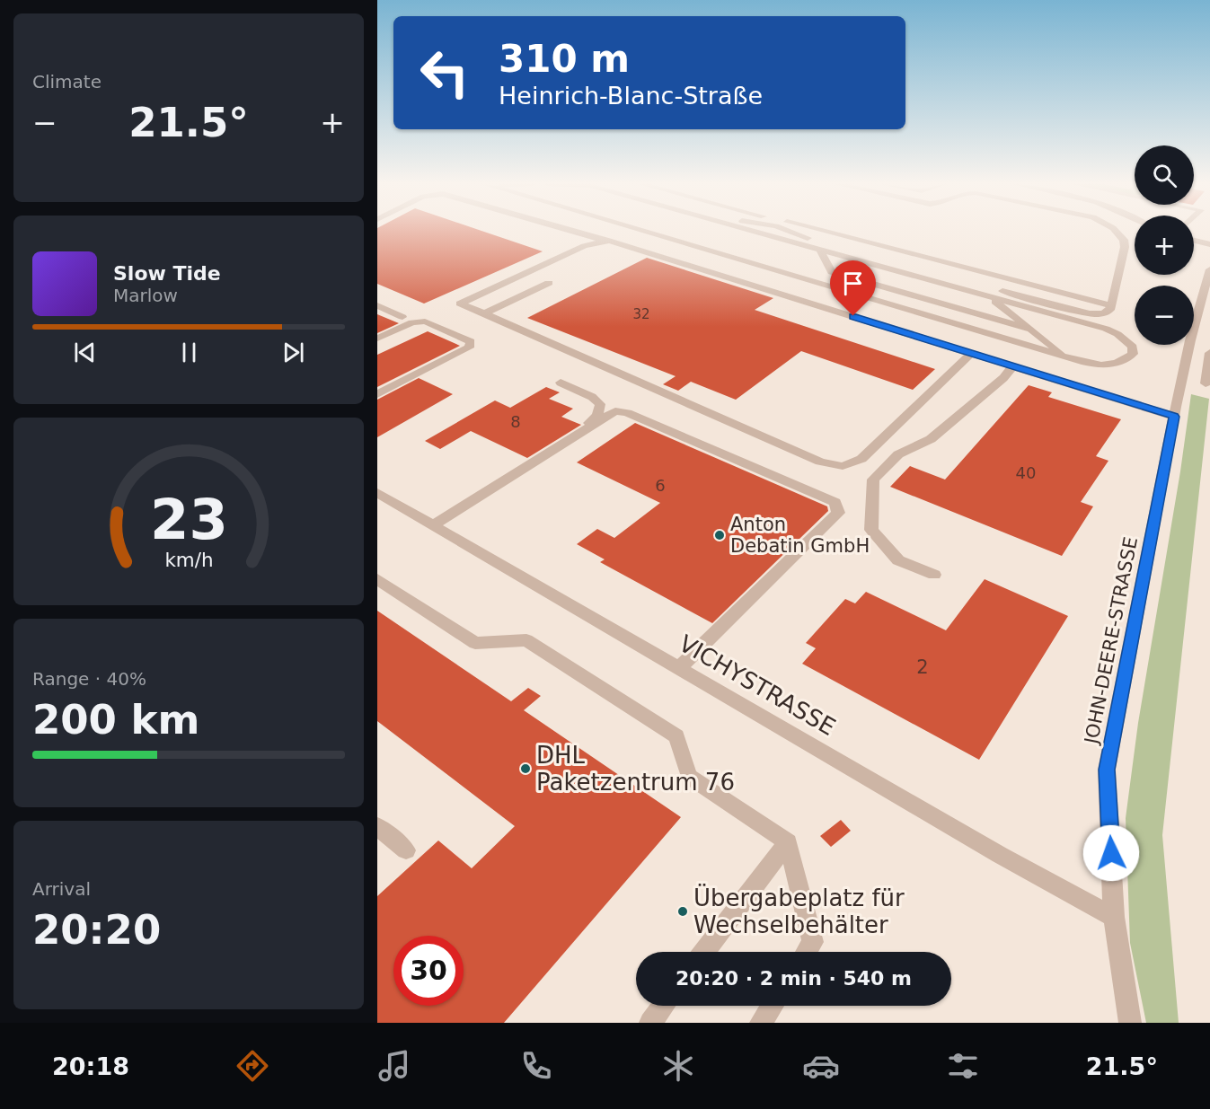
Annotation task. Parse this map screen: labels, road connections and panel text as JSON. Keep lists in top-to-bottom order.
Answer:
{
  "streets": {
    "street": ["JOHN-DEERE-STRASSE", "VICHYSTRASSE"]
  },
  "crossings": [
    ["JOHN-DEERE-STRASSE", "VICHYSTRASSE"]
  ],
  "places": ["Anton Debatin GmbH", "DHL Paketzentrum 76", "Übergabeplatz für Wechselbehälter"],
  "house_numbers": [
    "32",
    "8",
    "40",
    "6",
    "2"
  ],
  "page": {
    "tile": [
      "Climate",
      ["Range · 40%", "200 km"],
      ["Arrival", "20:20"]
    ],
    "turn": ["310 m", "Heinrich-Blanc-Straße"],
    "heat": ["−", "21.5°", "+"],
    "map_buttons": ["+", "−"],
    "song": ["Slow Tide", "Marlow"],
    "limit": "30",
    "trip": "20:20 · 2 min · 540 m",
    "tabs": ["20:18", "21.5°"],
    "gauge": ["23", "km/h"]
  }
}
